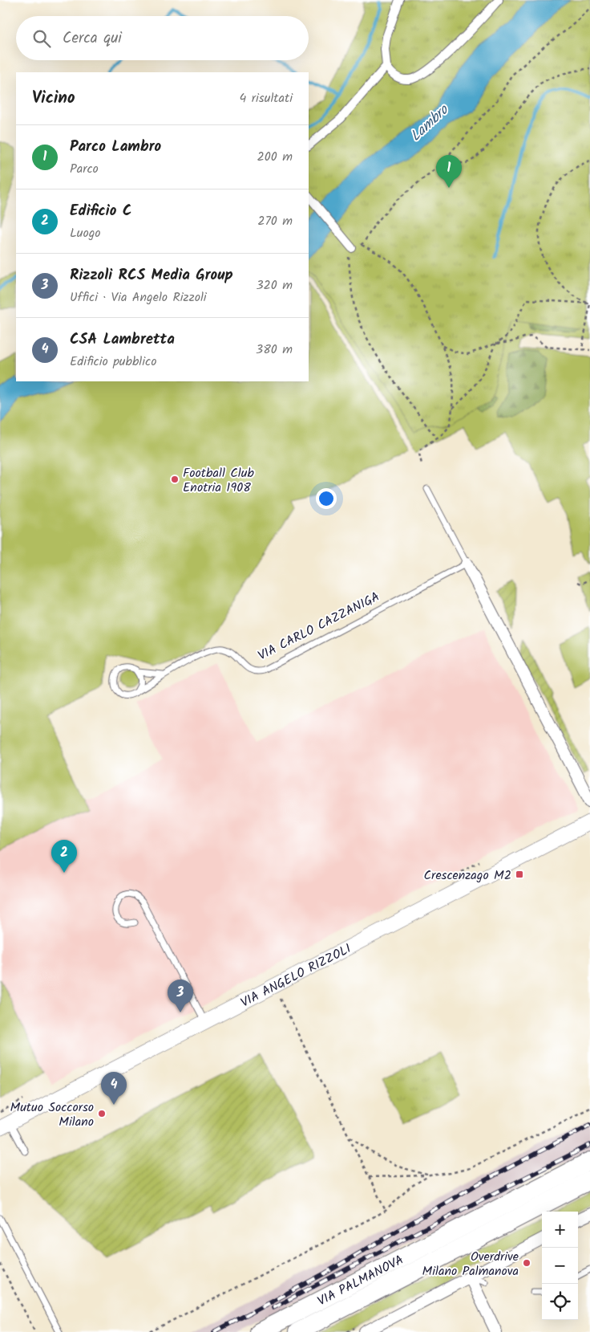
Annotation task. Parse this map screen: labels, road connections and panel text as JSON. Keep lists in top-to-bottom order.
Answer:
{
  "streets": {
    "highway": ["VIA PALMANOVA"],
    "street": ["VIA ANGELO RIZZOLI"],
    "lane": ["VIA CARLO CAZZANIGA"]
  },
  "water": ["Lambro"],
  "places": {
    "other": ["Football Club Enotria 1908", "Mutuo Soccorso Milano", "Overdrive Milano Palmanova"],
    "transit": ["Crescenzago M2"]
  },
  "page": {
    "search": "Cerca qui",
    "heading": ["Vicino", "4 risultati"],
    "list": [
      {
        "mark": "1",
        "name": "Parco Lambro",
        "note": "Parco",
        "value": "200 m"
      },
      {
        "mark": "2",
        "name": "Edificio C",
        "note": "Luogo",
        "value": "270 m"
      },
      {
        "mark": "3",
        "name": "Rizzoli RCS Media Group",
        "note": "Uffici · Via Angelo Rizzoli",
        "value": "320 m"
      },
      {
        "mark": "4",
        "name": "CSA Lambretta",
        "note": "Edificio pubblico",
        "value": "380 m"
      }
    ],
    "pins": [
      "1",
      "2",
      "3",
      "4"
    ],
    "map_buttons": ["+", "−"]
  }
}
